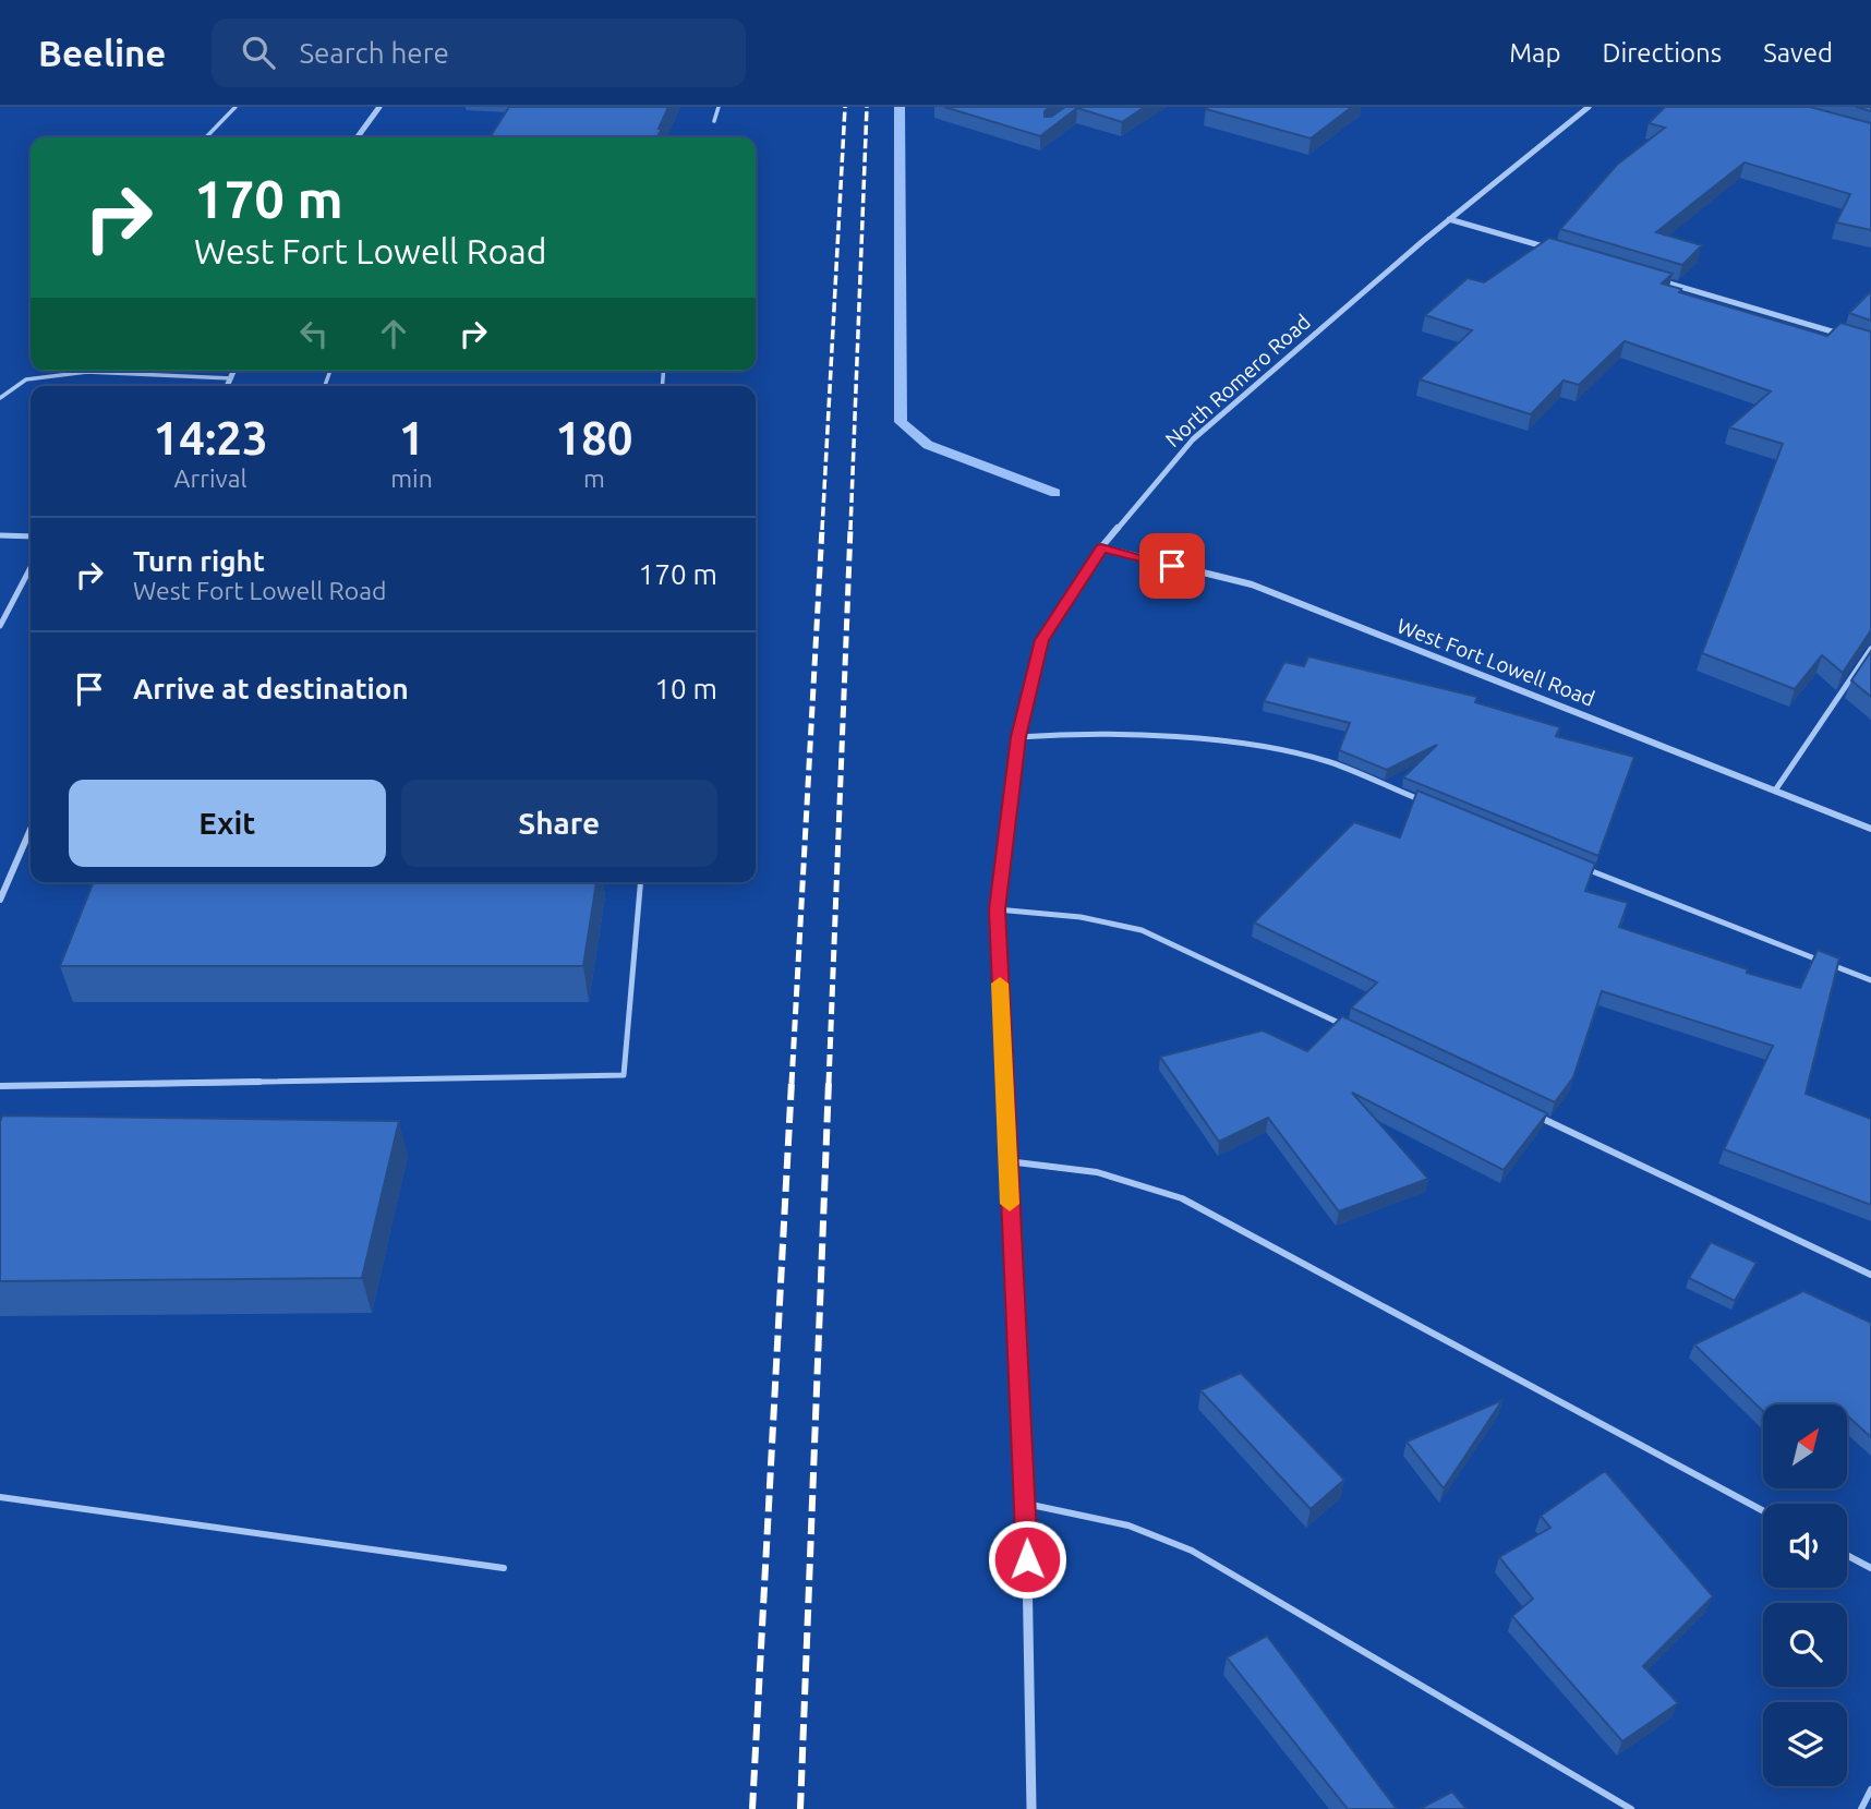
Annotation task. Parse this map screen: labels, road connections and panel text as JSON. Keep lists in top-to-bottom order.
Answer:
{
  "streets": {
    "street": ["North Romero Road", "West Fort Lowell Road"]
  },
  "crossings": [
    ["North Romero Road", "West Fort Lowell Road"]
  ],
  "north": "top right",
  "page": {
    "header": "Beeline",
    "search": "Search here",
    "nav": ["Map", "Directions", "Saved"],
    "turn": ["170 m", "West Fort Lowell Road"],
    "eta": [
      "14:23",
      "Arrival",
      "1",
      "min",
      "180",
      "m"
    ],
    "list": [
      {
        "name": "Turn right",
        "note": "West Fort Lowell Road",
        "value": "170 m"
      },
      {
        "name": "Arrive at destination",
        "value": "10 m"
      }
    ],
    "buttons": ["Exit", "Share"]
  }
}
